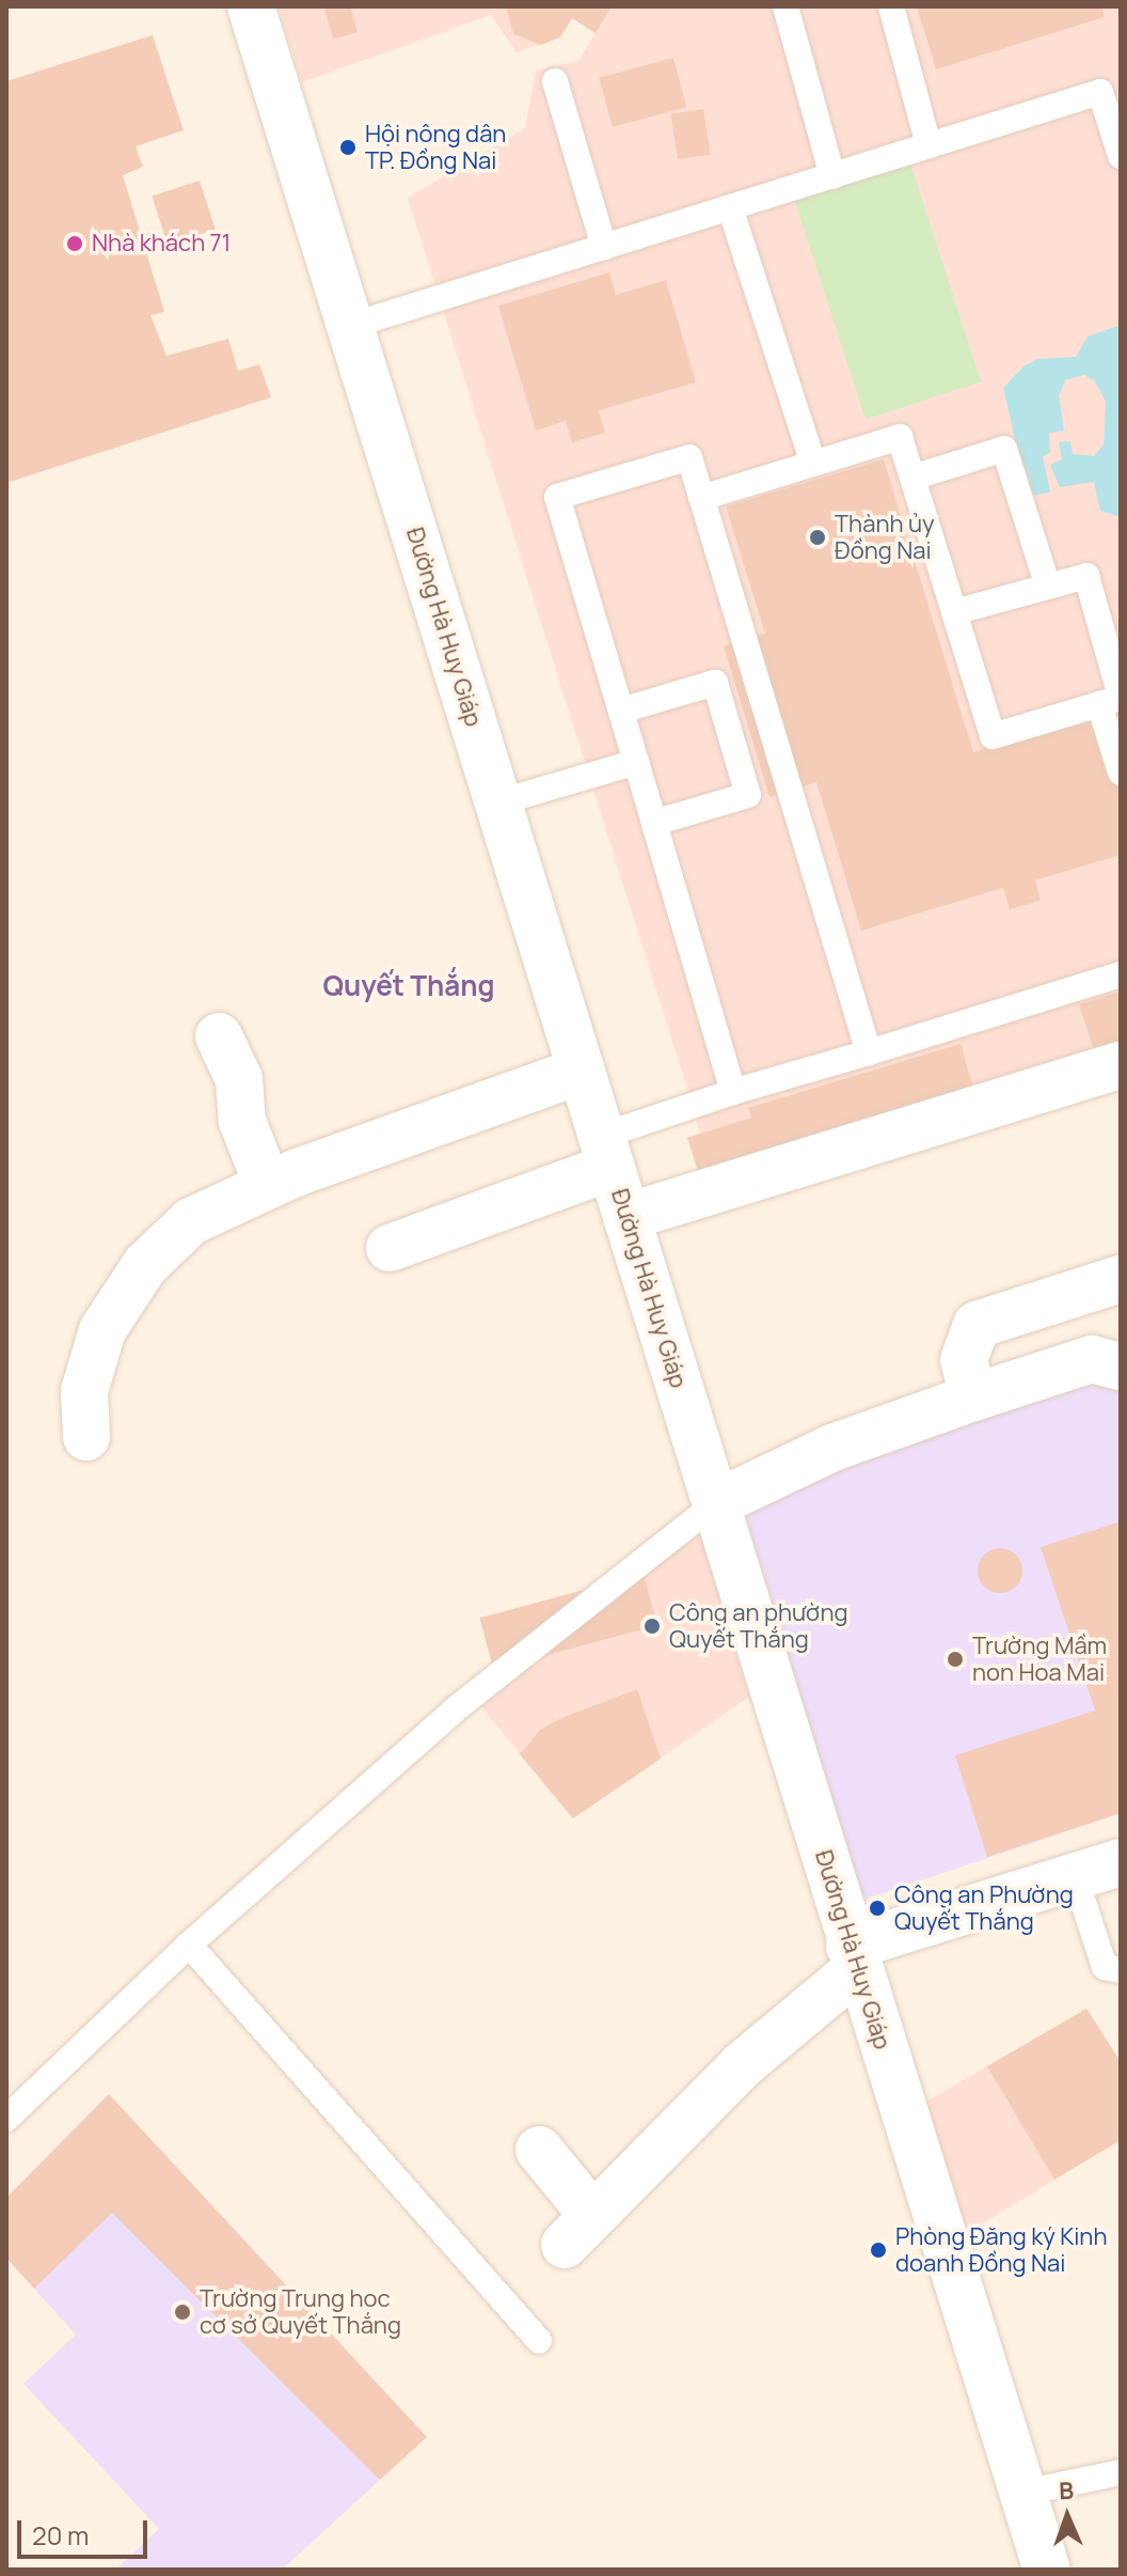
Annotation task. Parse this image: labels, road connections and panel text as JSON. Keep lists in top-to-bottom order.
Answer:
{
  "streets": {
    "street": ["Đường Hà Huy Giáp"]
  },
  "districts": ["Quyết Thắng"],
  "places": [
    "Hội nông dân TP. Đồng Nai",
    "Nhà khách 71",
    "Thành ủy Đồng Nai",
    "Công an phường Quyết Thắng",
    "Trường Mầm non Hoa Mai",
    "Công an Phường Quyết Thắng",
    "Phòng Đăng ký Kinh doanh Đồng Nai",
    "Trường Trung học cơ sở Quyết Thắng"
  ],
  "scale_bar": "20 m",
  "north": "top"
}
